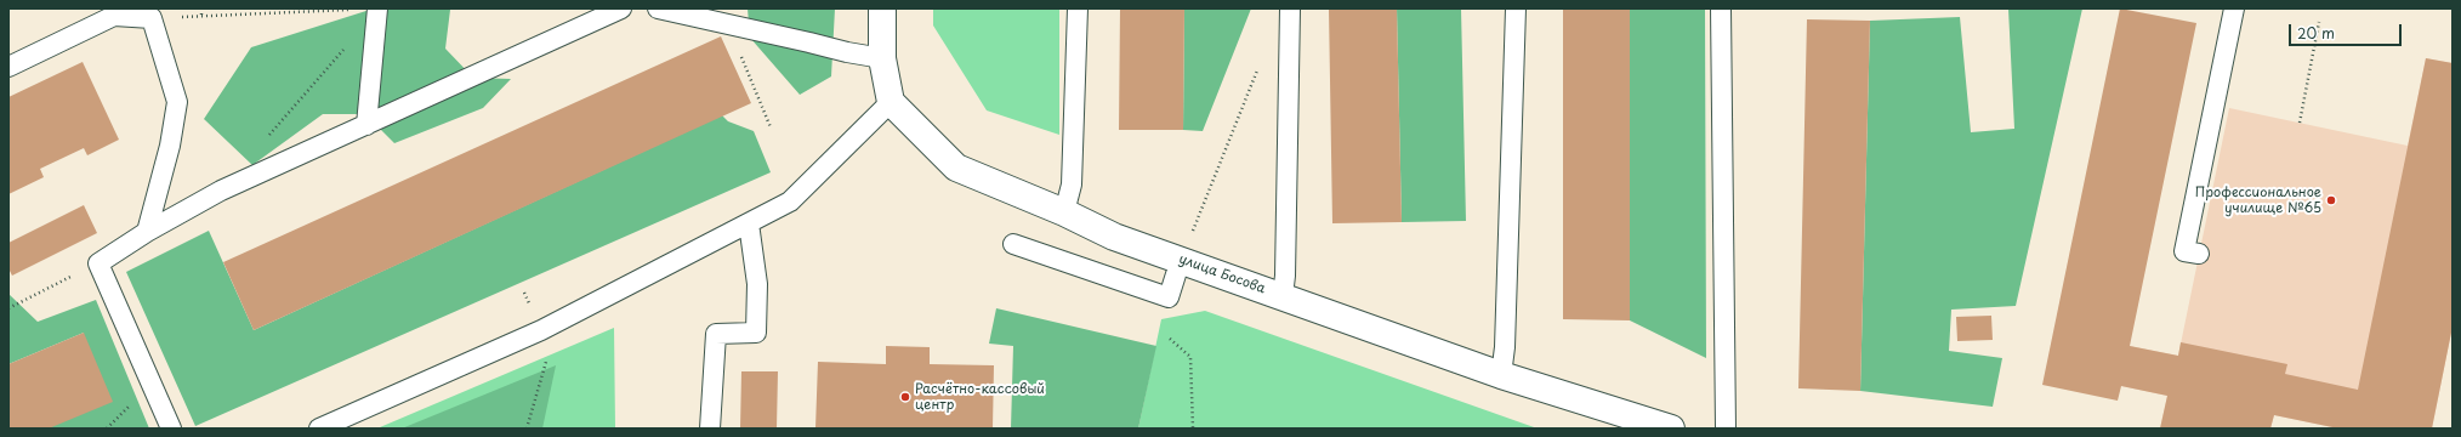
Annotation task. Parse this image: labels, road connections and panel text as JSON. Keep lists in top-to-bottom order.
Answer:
{
  "streets": {
    "street": ["улица Босова"]
  },
  "places": ["Профессиональное училище №65", "Расчётно-кассовый центр"],
  "scale_bar": "20 m"
}
